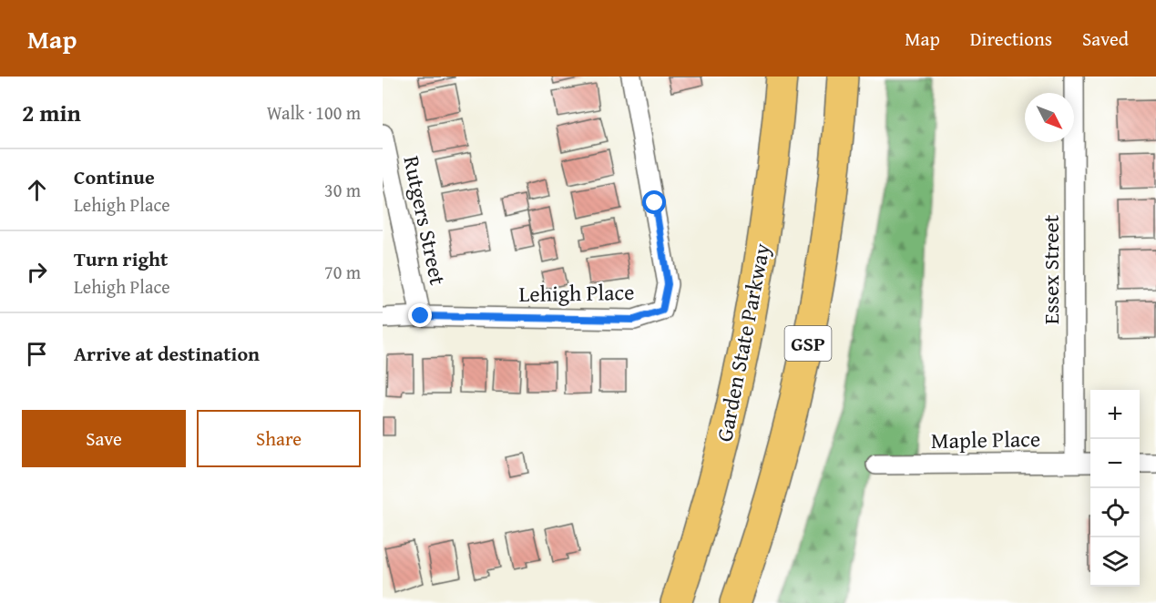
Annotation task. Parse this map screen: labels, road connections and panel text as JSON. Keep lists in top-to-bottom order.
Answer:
{
  "streets": {
    "highway": ["Garden State Parkway", "GSP"],
    "street": [
      "Rutgers Street",
      "Essex Street",
      "Lehigh Place",
      "Maple Place"
    ]
  },
  "crossings": [
    ["Rutgers Street", "Lehigh Place"],
    ["Essex Street", "Maple Place"]
  ],
  "north": "bottom right",
  "page": {
    "header": "Map",
    "nav": ["Map", "Directions", "Saved"],
    "heading": ["2 min", "Walk · 100 m"],
    "list": [
      ["Continue", "Lehigh Place", "30 m"],
      ["Turn right", "Lehigh Place", "70 m"],
      "Arrive at destination"
    ],
    "map_buttons": ["+", "−"],
    "buttons": ["Save", "Share"]
  }
}
